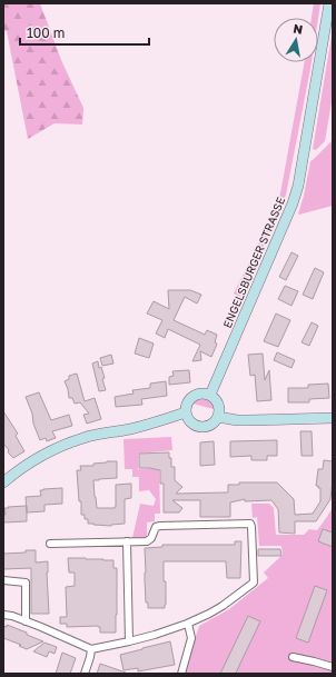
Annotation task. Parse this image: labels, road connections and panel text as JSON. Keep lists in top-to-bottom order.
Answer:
{
  "streets": {
    "street": ["ENGELSBURGER STRASSE"]
  },
  "scale_bar": "100 m",
  "north": "top"
}
